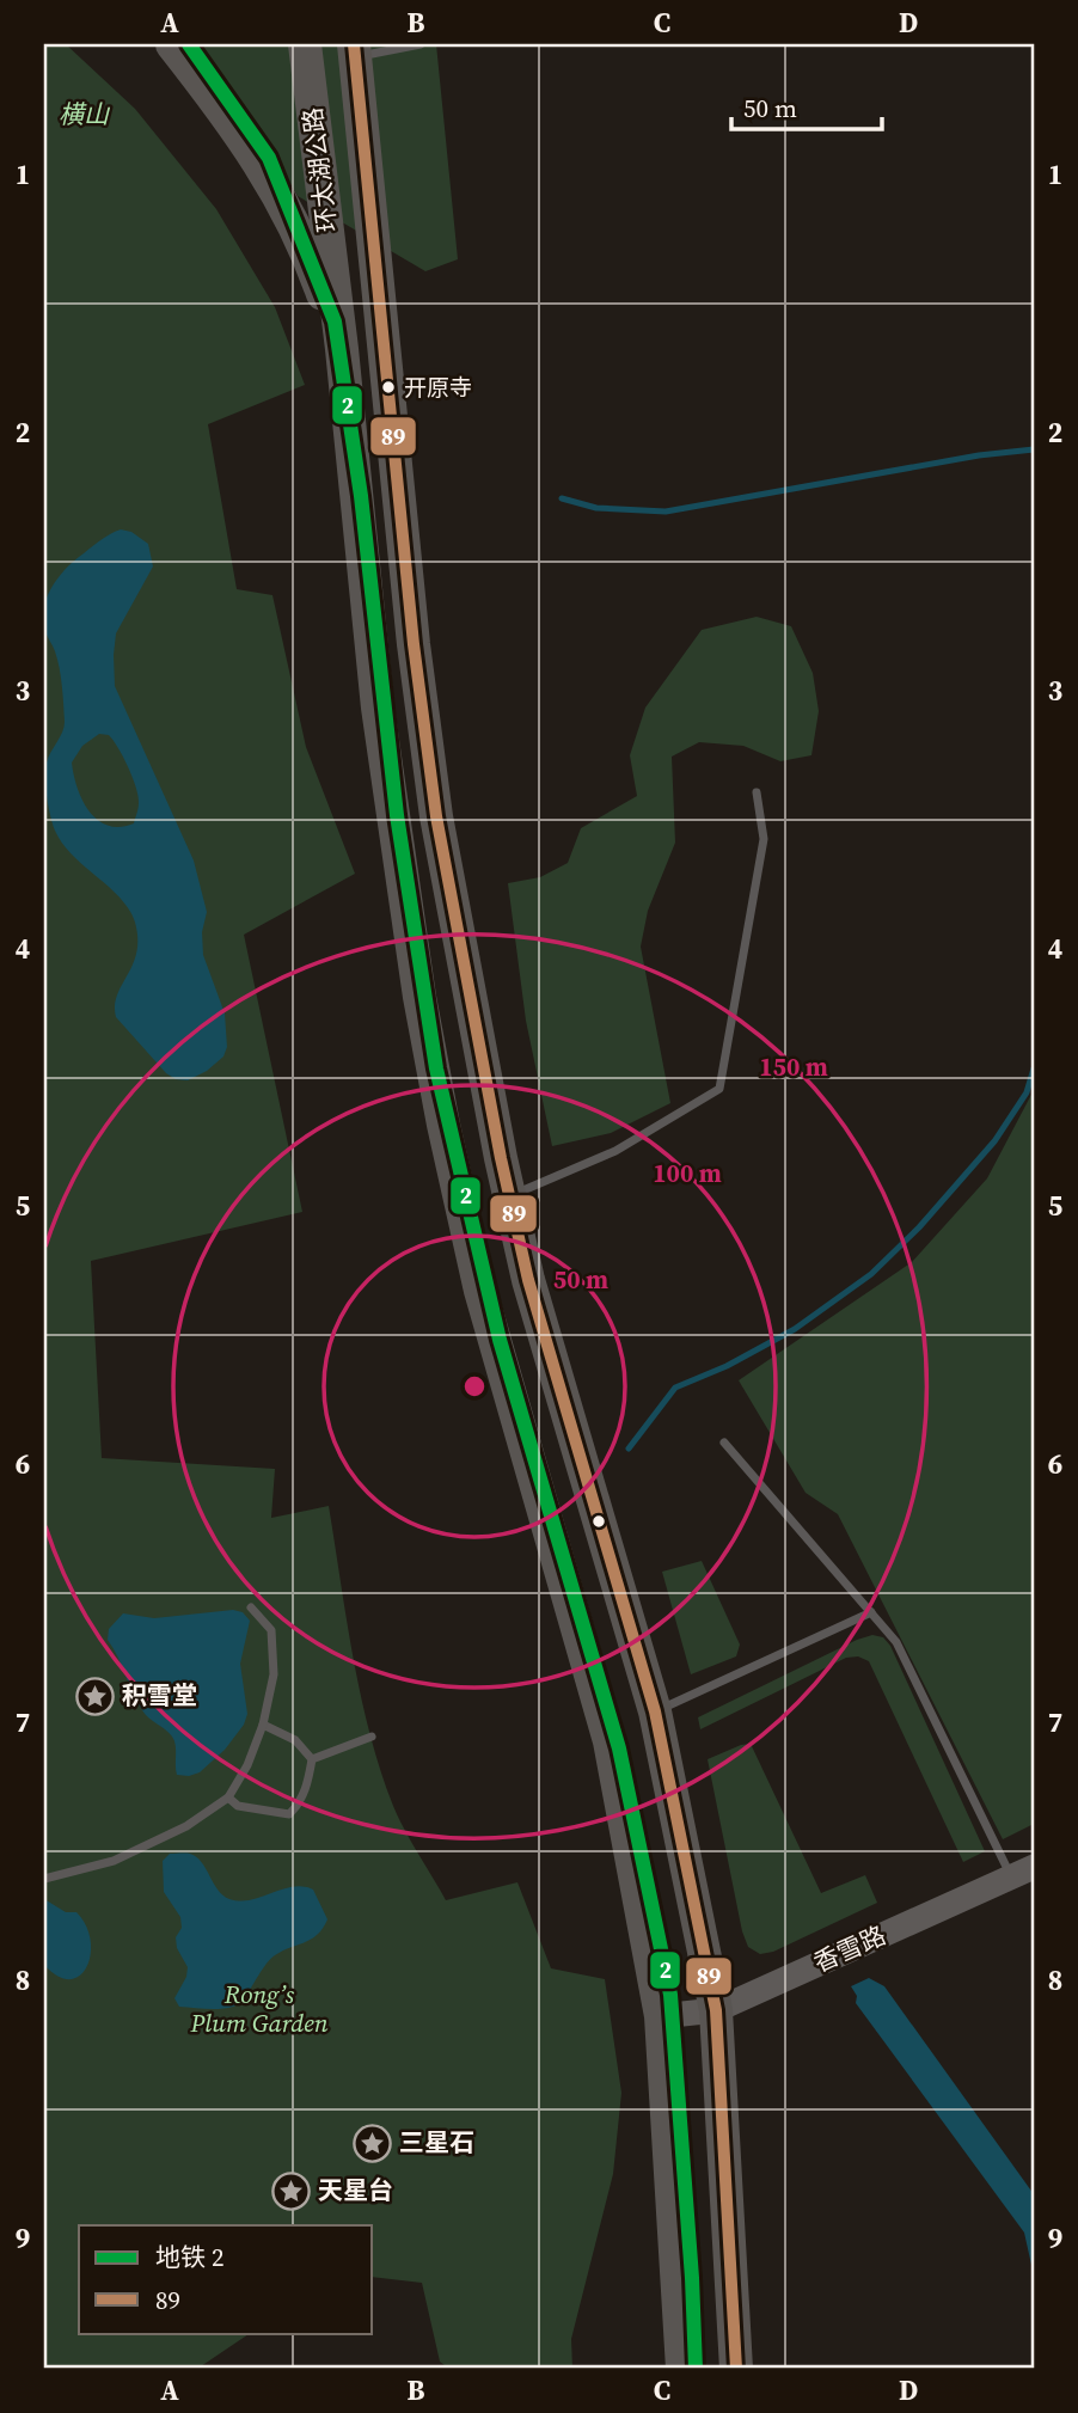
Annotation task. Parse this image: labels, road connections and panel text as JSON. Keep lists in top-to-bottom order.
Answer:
{
  "streets": {
    "highway": ["环太湖公路"],
    "street": ["香雪路"]
  },
  "crossings": [
    ["环太湖公路", "香雪路"]
  ],
  "parks": ["横山", "Rong’s Plum Garden"],
  "places": {
    "other": ["开原寺"],
    "place": ["积雪堂", "三星石", "天星台"]
  },
  "lines": ["metro line 2", "transit line 89"],
  "legend": ["地铁 2", "89"],
  "scale_bar": "50 m",
  "grid": {
    "columns": [
      "A",
      "B",
      "C",
      "D"
    ],
    "rows": [
      "1",
      "2",
      "3",
      "4",
      "5",
      "6",
      "7",
      "8",
      "9"
    ]
  },
  "rings": ["150 m", "100 m", "50 m"]
}
